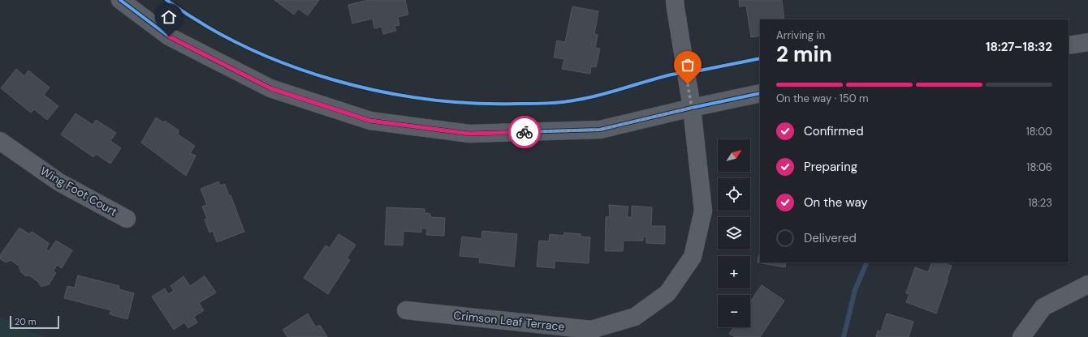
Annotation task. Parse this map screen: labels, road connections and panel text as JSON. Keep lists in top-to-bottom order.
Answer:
{
  "streets": {
    "street": ["Wing Foot Court", "Crimson Leaf Terrace"]
  },
  "scale_bar": "20 m",
  "north": "top right",
  "page": {
    "heading": ["2 min", "Arriving in", "18:27–18:32"],
    "bar": "On the way · 150 m",
    "list": [
      ["Confirmed", "18:00"],
      ["Preparing", "18:06"],
      ["On the way", "18:23"],
      "Delivered"
    ],
    "map_buttons": ["+", "−"],
    "scale": "20 m"
  }
}
